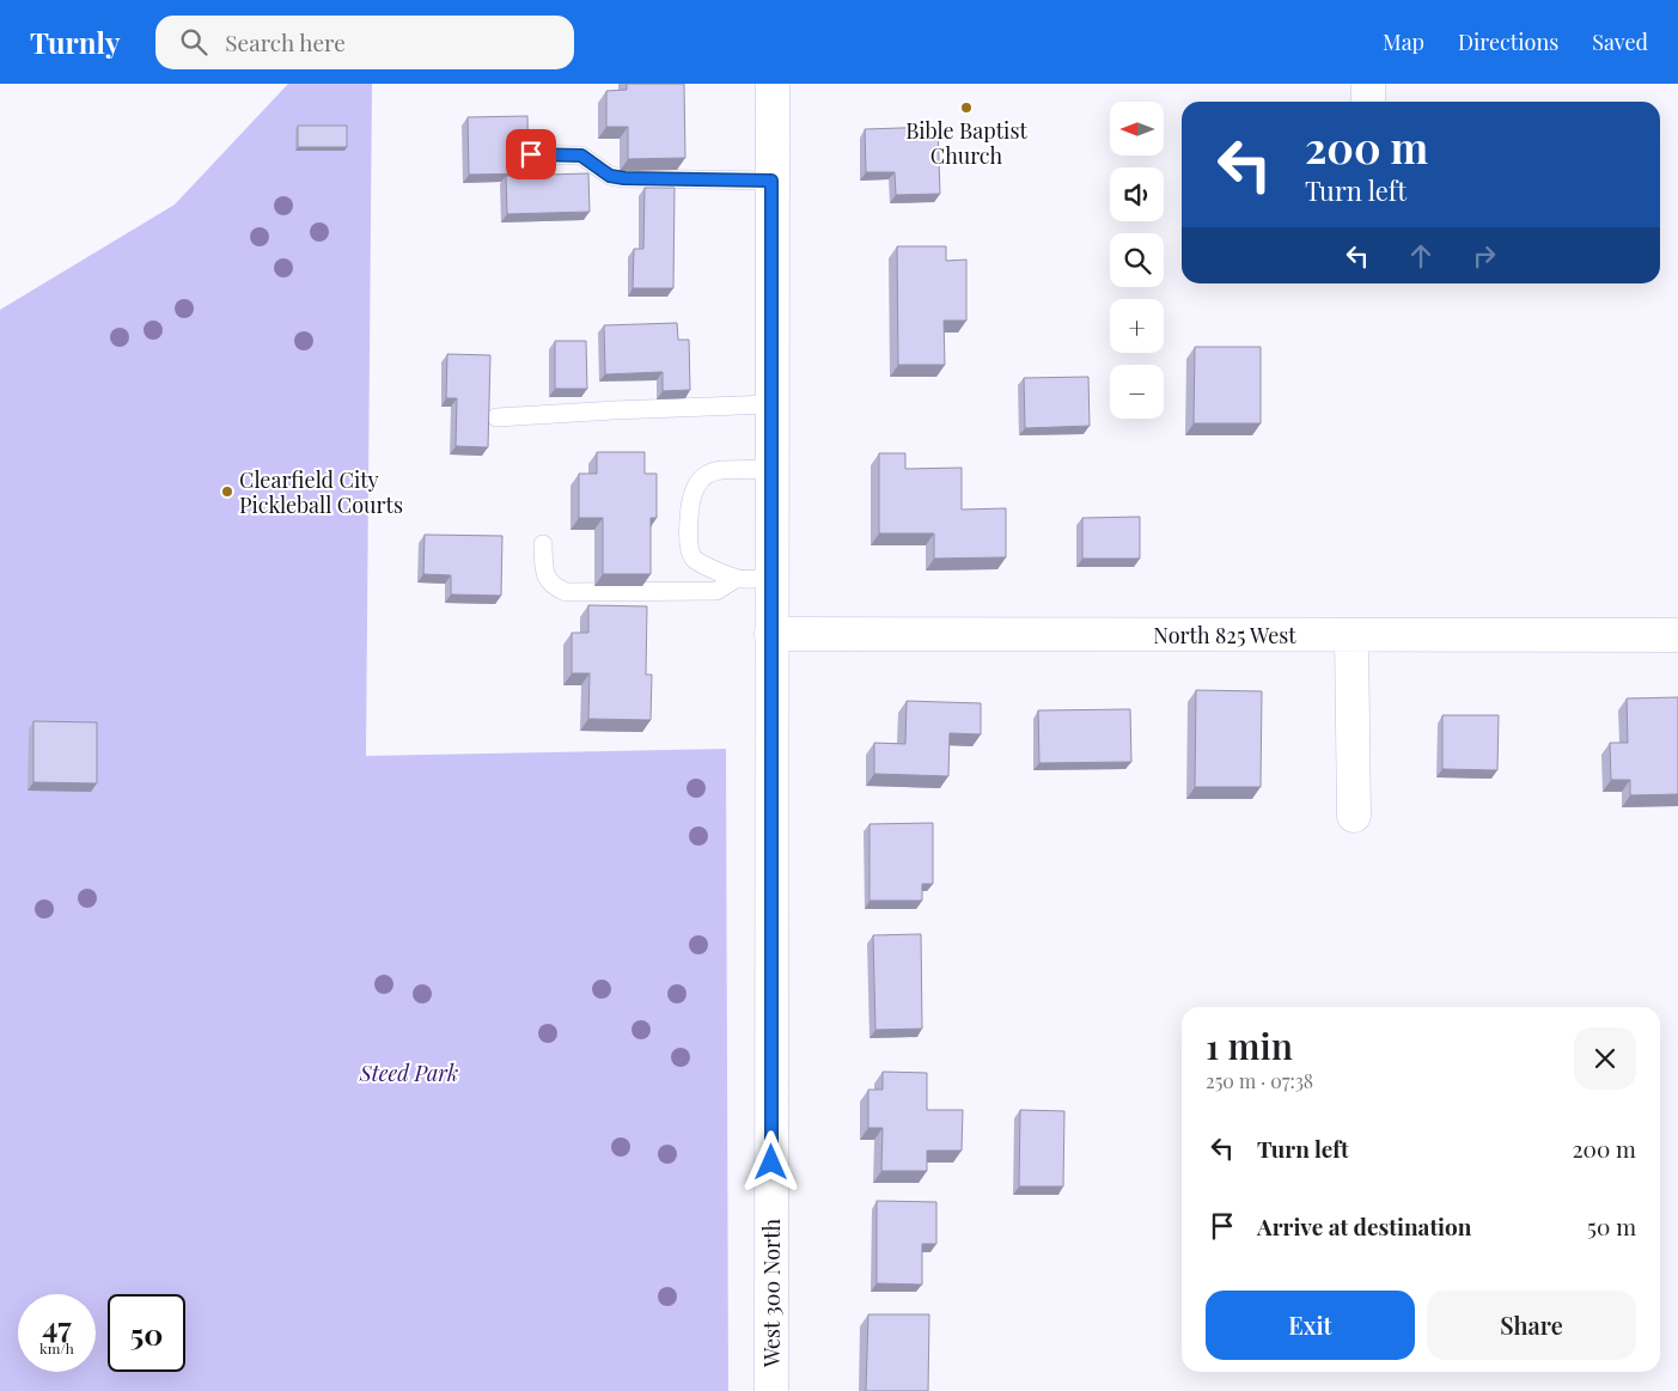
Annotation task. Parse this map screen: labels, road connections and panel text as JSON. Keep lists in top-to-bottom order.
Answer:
{
  "streets": {
    "main road": ["North 825 West", "West 300 North"]
  },
  "crossings": [
    ["North 825 West", "West 300 North"]
  ],
  "parks": ["Steed Park"],
  "places": ["Bible Baptist Church", "Clearfield City Pickleball Courts"],
  "north": "left",
  "page": {
    "header": "Turnly",
    "search": "Search here",
    "nav": ["Map", "Directions", "Saved"],
    "map_buttons": ["+", "−"],
    "turn": ["200 m", "Turn left"],
    "heading": ["1 min", "250 m · 07:38"],
    "list": [
      {
        "name": "Turn left",
        "value": "200 m"
      },
      {
        "name": "Arrive at destination",
        "value": "50 m"
      }
    ],
    "buttons": ["Exit", "Share"],
    "speed": "47 km/h",
    "limit": "50"
  }
}
